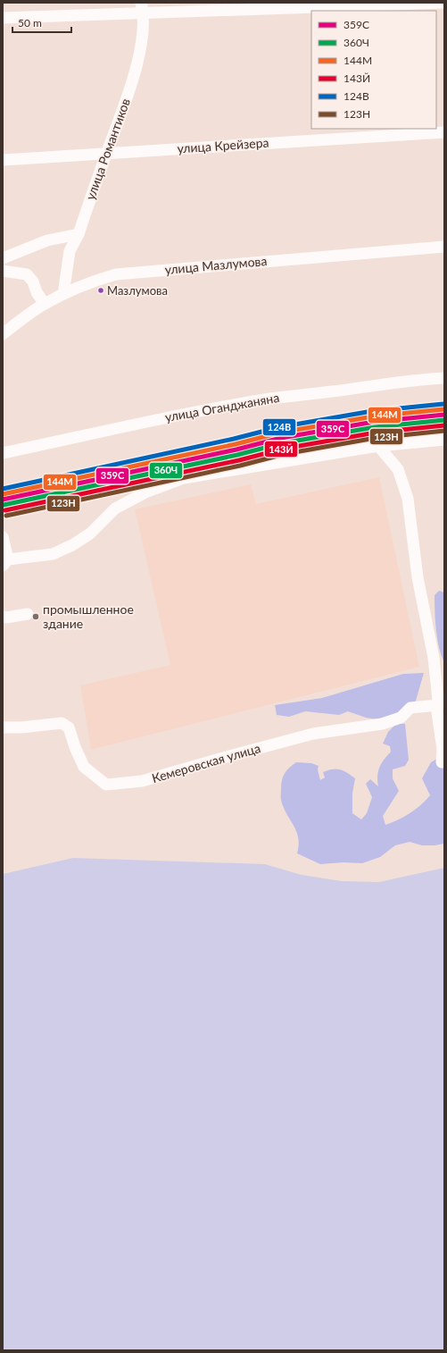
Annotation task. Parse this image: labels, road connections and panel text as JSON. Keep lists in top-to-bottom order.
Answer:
{
  "streets": {
    "street": [
      "улица Крейзера",
      "улица Романтиков",
      "улица Мазлумова",
      "улица Оганджаняна",
      "Кемеровская улица"
    ]
  },
  "crossings": [
    ["улица Крейзера", "улица Романтиков"],
    ["улица Романтиков", "улица Мазлумова"]
  ],
  "places": ["Мазлумова", "промышленное здание"],
  "lines": [
    "transit line 124В",
    "transit line 144М",
    "transit line 359С",
    "transit line 360Ч",
    "transit line 143Й",
    "transit line 123Н"
  ],
  "legend": [
    "359С",
    "360Ч",
    "144М",
    "143Й",
    "124В",
    "123Н"
  ],
  "scale_bar": "50 m"
}
